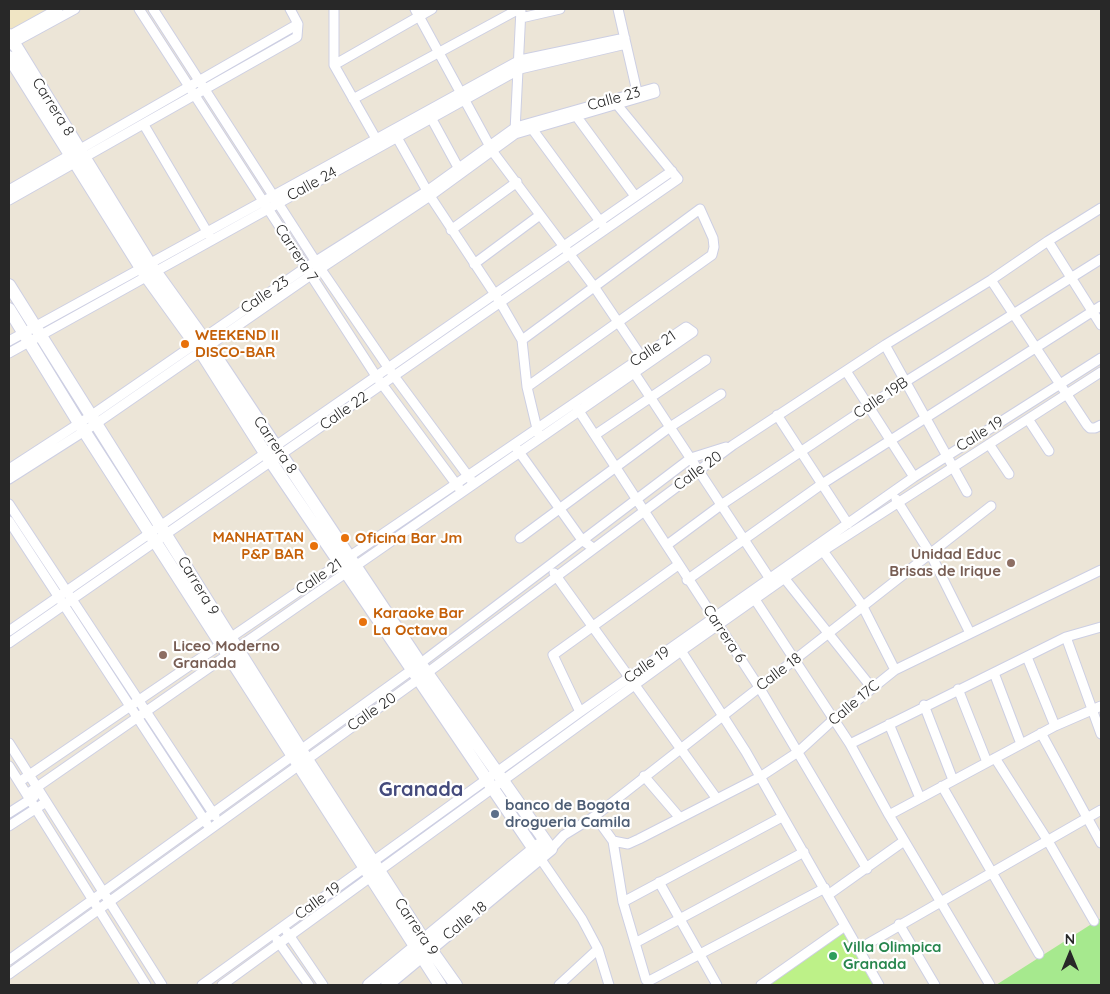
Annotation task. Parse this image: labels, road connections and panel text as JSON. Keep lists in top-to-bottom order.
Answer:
{
  "streets": {
    "street": [
      "Calle 23",
      "Carrera 8",
      "Calle 24",
      "Carrera 7",
      "Calle 21",
      "Calle 19B",
      "Calle 22",
      "Calle 19",
      "Calle 20",
      "Carrera 9",
      "Carrera 6",
      "Calle 18",
      "Calle 17C"
    ]
  },
  "crossings": [
    ["Calle 23", "Carrera 8"],
    ["Calle 23", "Calle 24"],
    ["Calle 23", "Carrera 7"],
    ["Calle 23", "Carrera 9"],
    ["Carrera 8", "Calle 24"],
    ["Carrera 8", "Calle 21"],
    ["Carrera 8", "Calle 22"],
    ["Carrera 8", "Calle 19"],
    ["Carrera 8", "Calle 20"],
    ["Carrera 8", "Calle 18"],
    ["Calle 24", "Carrera 7"],
    ["Calle 24", "Carrera 9"],
    ["Carrera 7", "Calle 21"],
    ["Carrera 7", "Calle 22"],
    ["Calle 21", "Carrera 9"],
    ["Calle 21", "Carrera 6"],
    ["Calle 19B", "Carrera 6"],
    ["Calle 22", "Carrera 9"],
    ["Calle 19", "Carrera 9"],
    ["Calle 19", "Carrera 6"],
    ["Calle 20", "Carrera 9"],
    ["Calle 20", "Carrera 6"],
    ["Carrera 9", "Calle 18"],
    ["Carrera 6", "Calle 18"],
    ["Carrera 6", "Calle 17C"]
  ],
  "districts": ["Granada"],
  "places": [
    "WEEKEND II DISCO-BAR",
    "Oficina Bar Jm",
    "MANHATTAN P&P BAR",
    "Unidad Educ Brisas de Irique",
    "Karaoke Bar La Octava",
    "Liceo Moderno Granada",
    "banco de Bogota drogueria Camila",
    "Villa Olimpica Granada"
  ],
  "north": "top"
}
